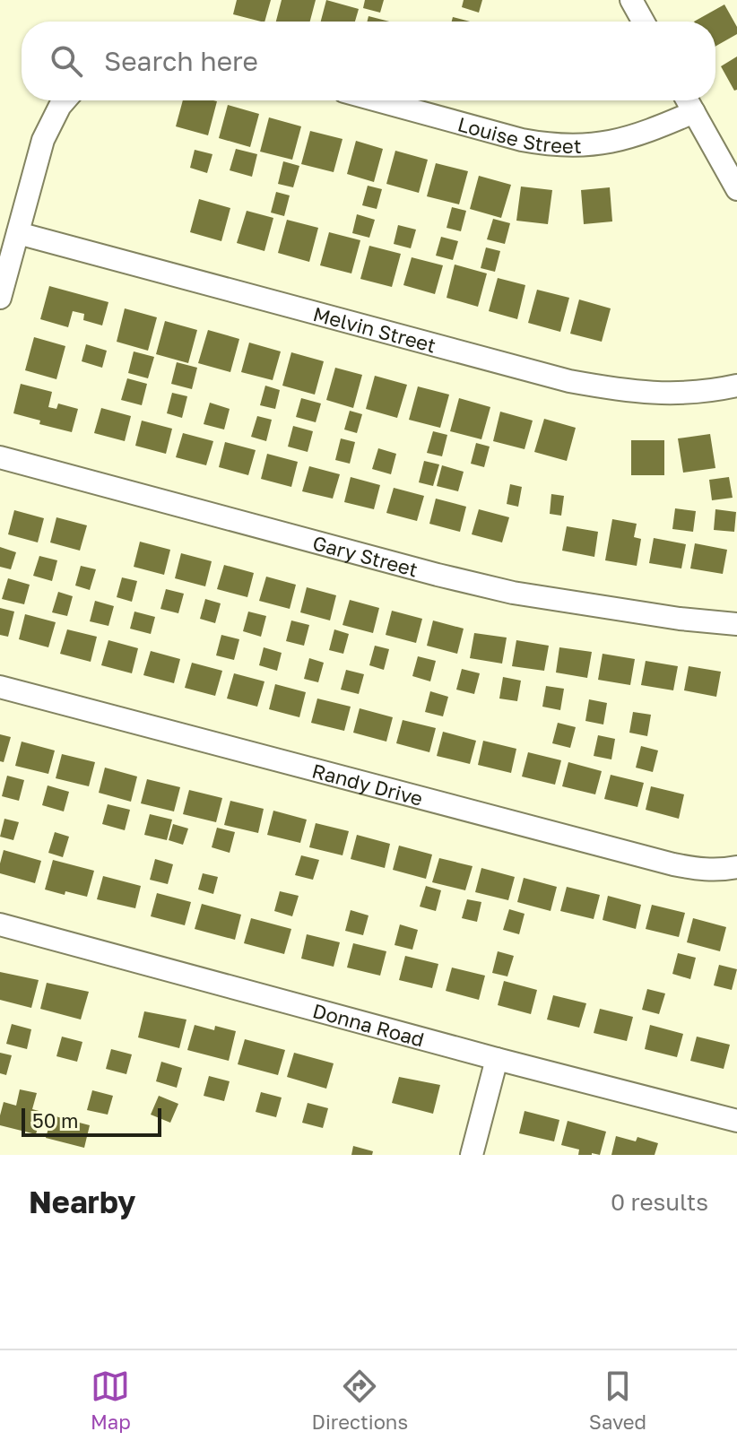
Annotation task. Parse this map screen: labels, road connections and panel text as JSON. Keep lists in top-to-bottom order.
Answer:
{
  "streets": {
    "street": [
      "Louise Street",
      "Melvin Street",
      "Gary Street",
      "Randy Drive",
      "Donna Road"
    ]
  },
  "scale_bar": "50 m",
  "page": {
    "search": "Search here",
    "scale": "50 m",
    "heading": ["Nearby", "0 results"],
    "nav": ["Map", "Directions", "Saved"]
  }
}
